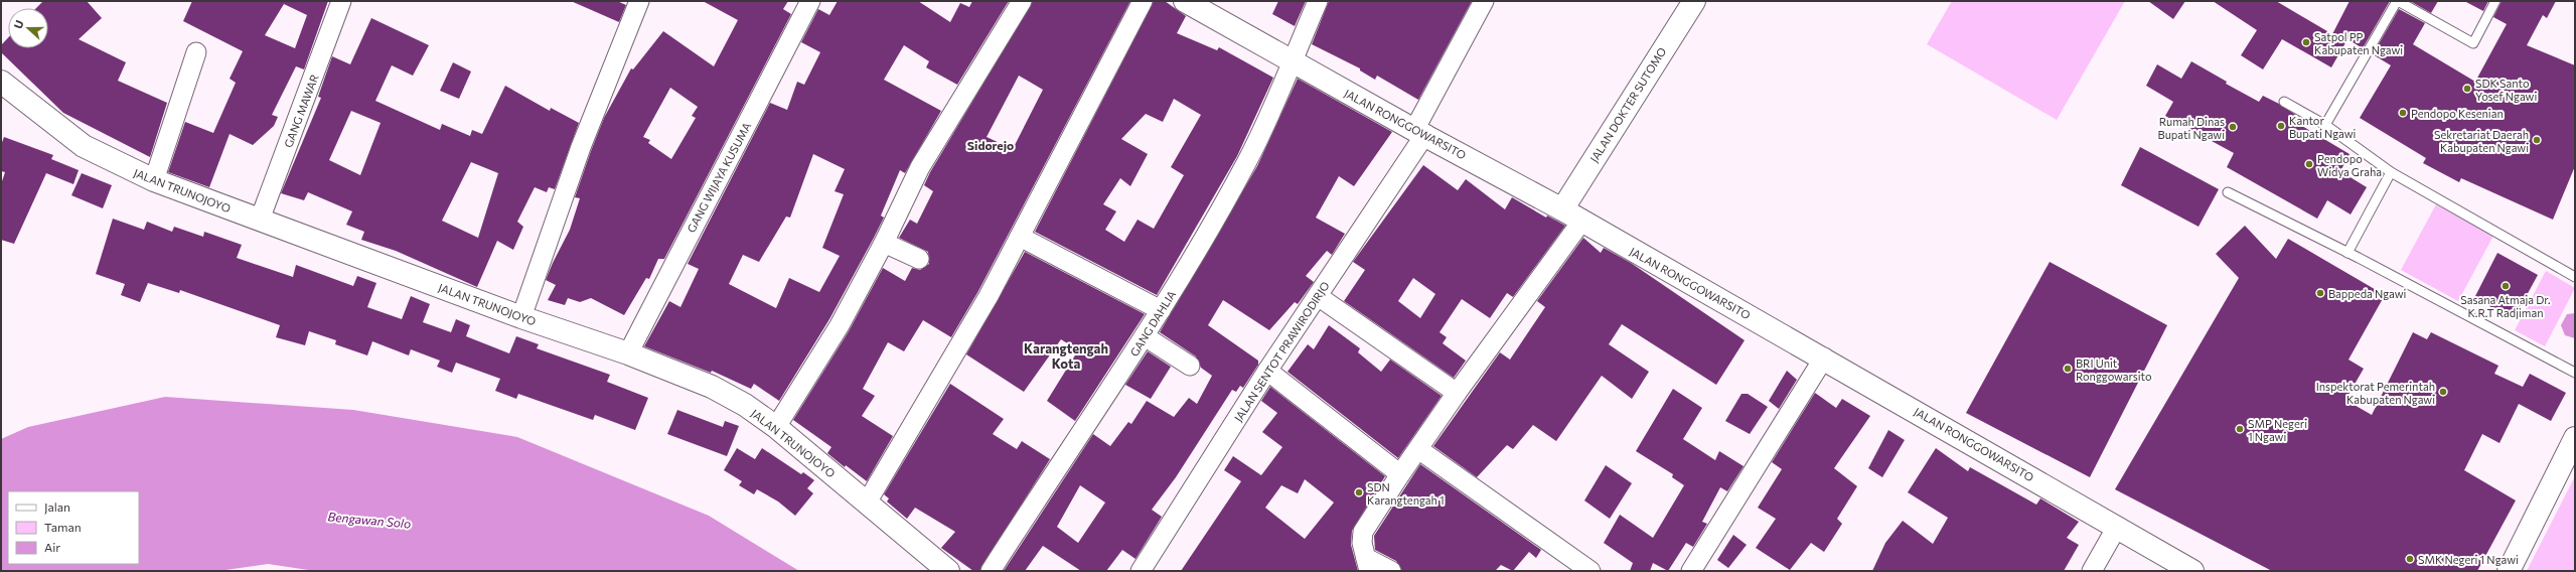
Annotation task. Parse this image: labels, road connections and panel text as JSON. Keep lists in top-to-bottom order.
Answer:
{
  "streets": {
    "street": [
      "JALAN DOKTER SUTOMO",
      "GANG MAWAR",
      "JALAN RONGGOWARSITO",
      "GANG WIJAYA KUSUMA",
      "JALAN TRUNOJOYO",
      "GANG DAHLIA",
      "JALAN SENTOT PRAWIRODIRJO"
    ]
  },
  "crossings": [
    ["JALAN DOKTER SUTOMO", "JALAN RONGGOWARSITO"],
    ["GANG MAWAR", "JALAN TRUNOJOYO"],
    ["JALAN RONGGOWARSITO", "GANG DAHLIA"],
    ["JALAN RONGGOWARSITO", "JALAN SENTOT PRAWIRODIRJO"],
    ["GANG WIJAYA KUSUMA", "JALAN TRUNOJOYO"]
  ],
  "districts": ["Sidorejo", "Karangtengah Kota"],
  "water": ["Bengawan Solo"],
  "places": [
    "Satpol PP Kabupaten Ngawi",
    "SDK Santo Yosef Ngawi",
    "Pendopo Kesenian",
    "Kantor Bupati Ngawi",
    "Rumah Dinas Bupati Ngawi",
    "Sekretariat Daerah Kabupaten Ngawi",
    "Pendopo Widya Graha",
    "Sasana Atmaja Dr. K.R.T Radjiman",
    "Bappeda Ngawi",
    "BRI Unit Ronggowarsito",
    "Inspektorat Pemerintah Kabupaten Ngawi",
    "SMP Negeri 1 Ngawi",
    "SDN Karangtengah 1",
    "SMK Negeri 1 Ngawi"
  ],
  "legend": ["Jalan", "Taman", "Air"],
  "north": "left"
}
